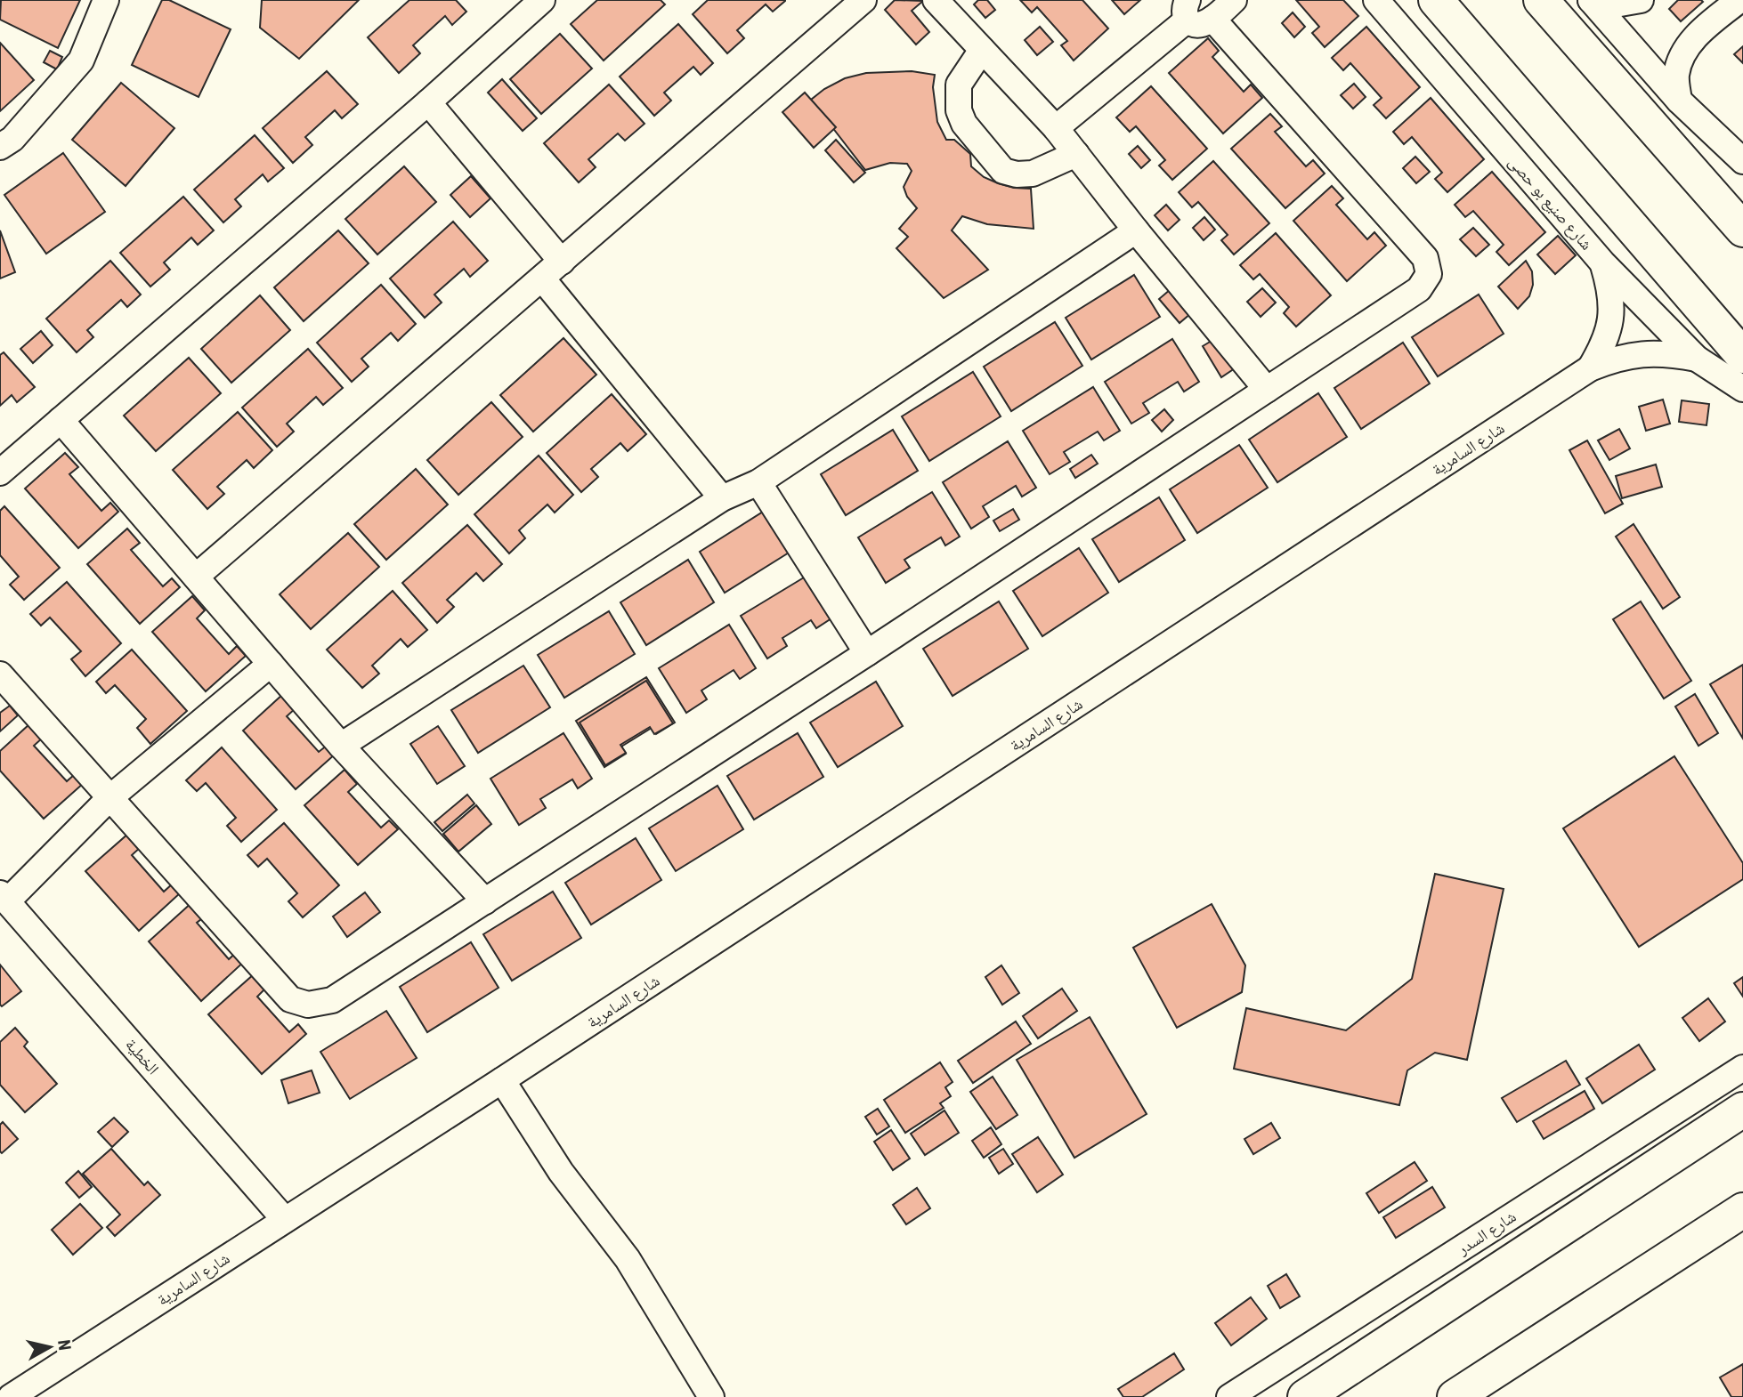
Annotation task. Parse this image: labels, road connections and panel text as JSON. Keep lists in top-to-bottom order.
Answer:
{
  "streets": {
    "street": [
      "شارع صنيع بو حصى",
      "شارع السامرية",
      "الخطية",
      "شارع السدر"
    ]
  },
  "crossings": [
    ["شارع صنيع بو حصى", "شارع السامرية"],
    ["شارع السامرية", "الخطية"]
  ],
  "north": "right"
}
